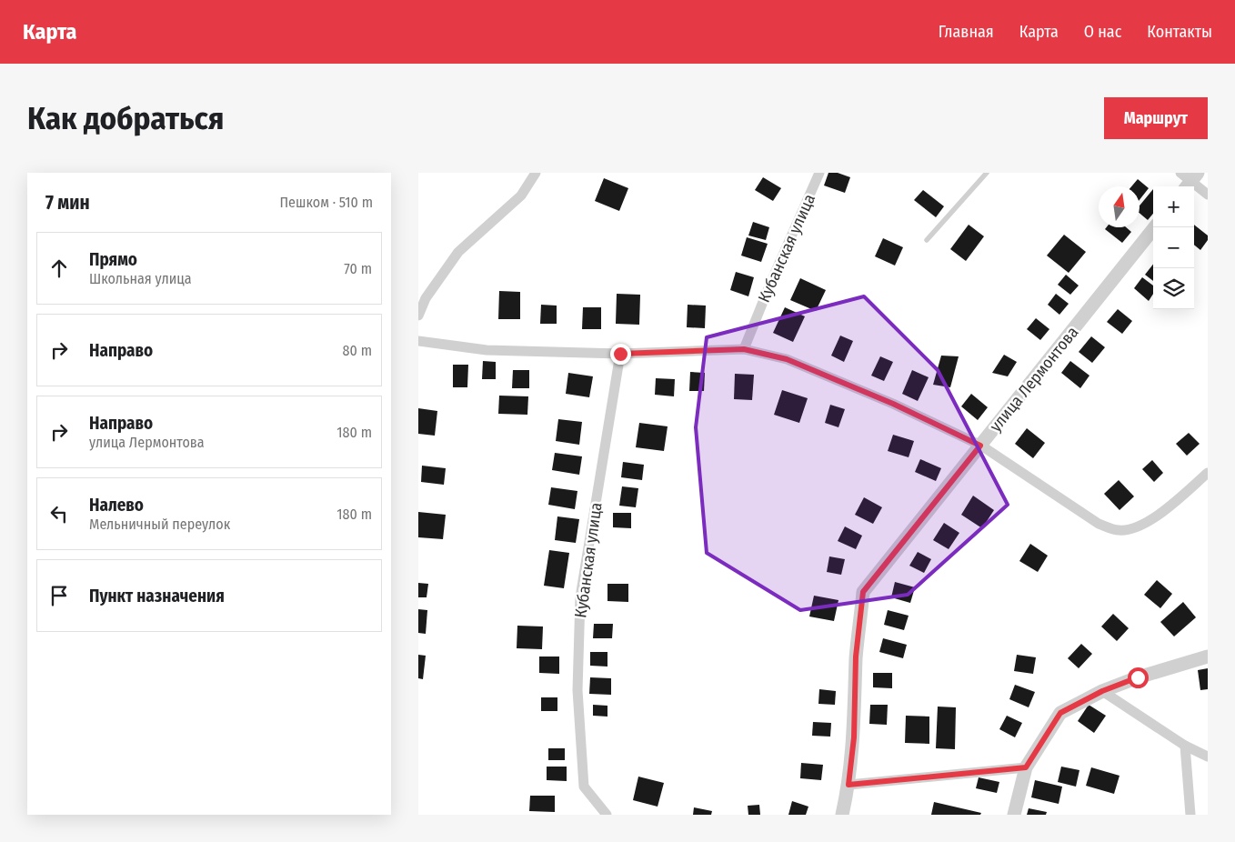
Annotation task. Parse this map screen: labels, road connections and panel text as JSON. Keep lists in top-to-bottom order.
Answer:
{
  "streets": {
    "street": ["Кубанская улица", "улица Лермонтова"]
  },
  "north": "top",
  "page": {
    "header": "Карта",
    "nav": [
      "Главная",
      "Карта",
      "О нас",
      "Контакты"
    ],
    "buttons": "Маршрут",
    "title": "Как добраться",
    "heading": ["7 мин", "Пешком · 510 m"],
    "map_buttons": ["+", "−"],
    "list": [
      ["Прямо", "Школьная улица", "70 m"],
      ["Направо", "80 m"],
      ["Направо", "улица Лермонтова", "180 m"],
      ["Налево", "Мельничный переулок", "180 m"],
      "Пункт назначения"
    ]
  }
}
